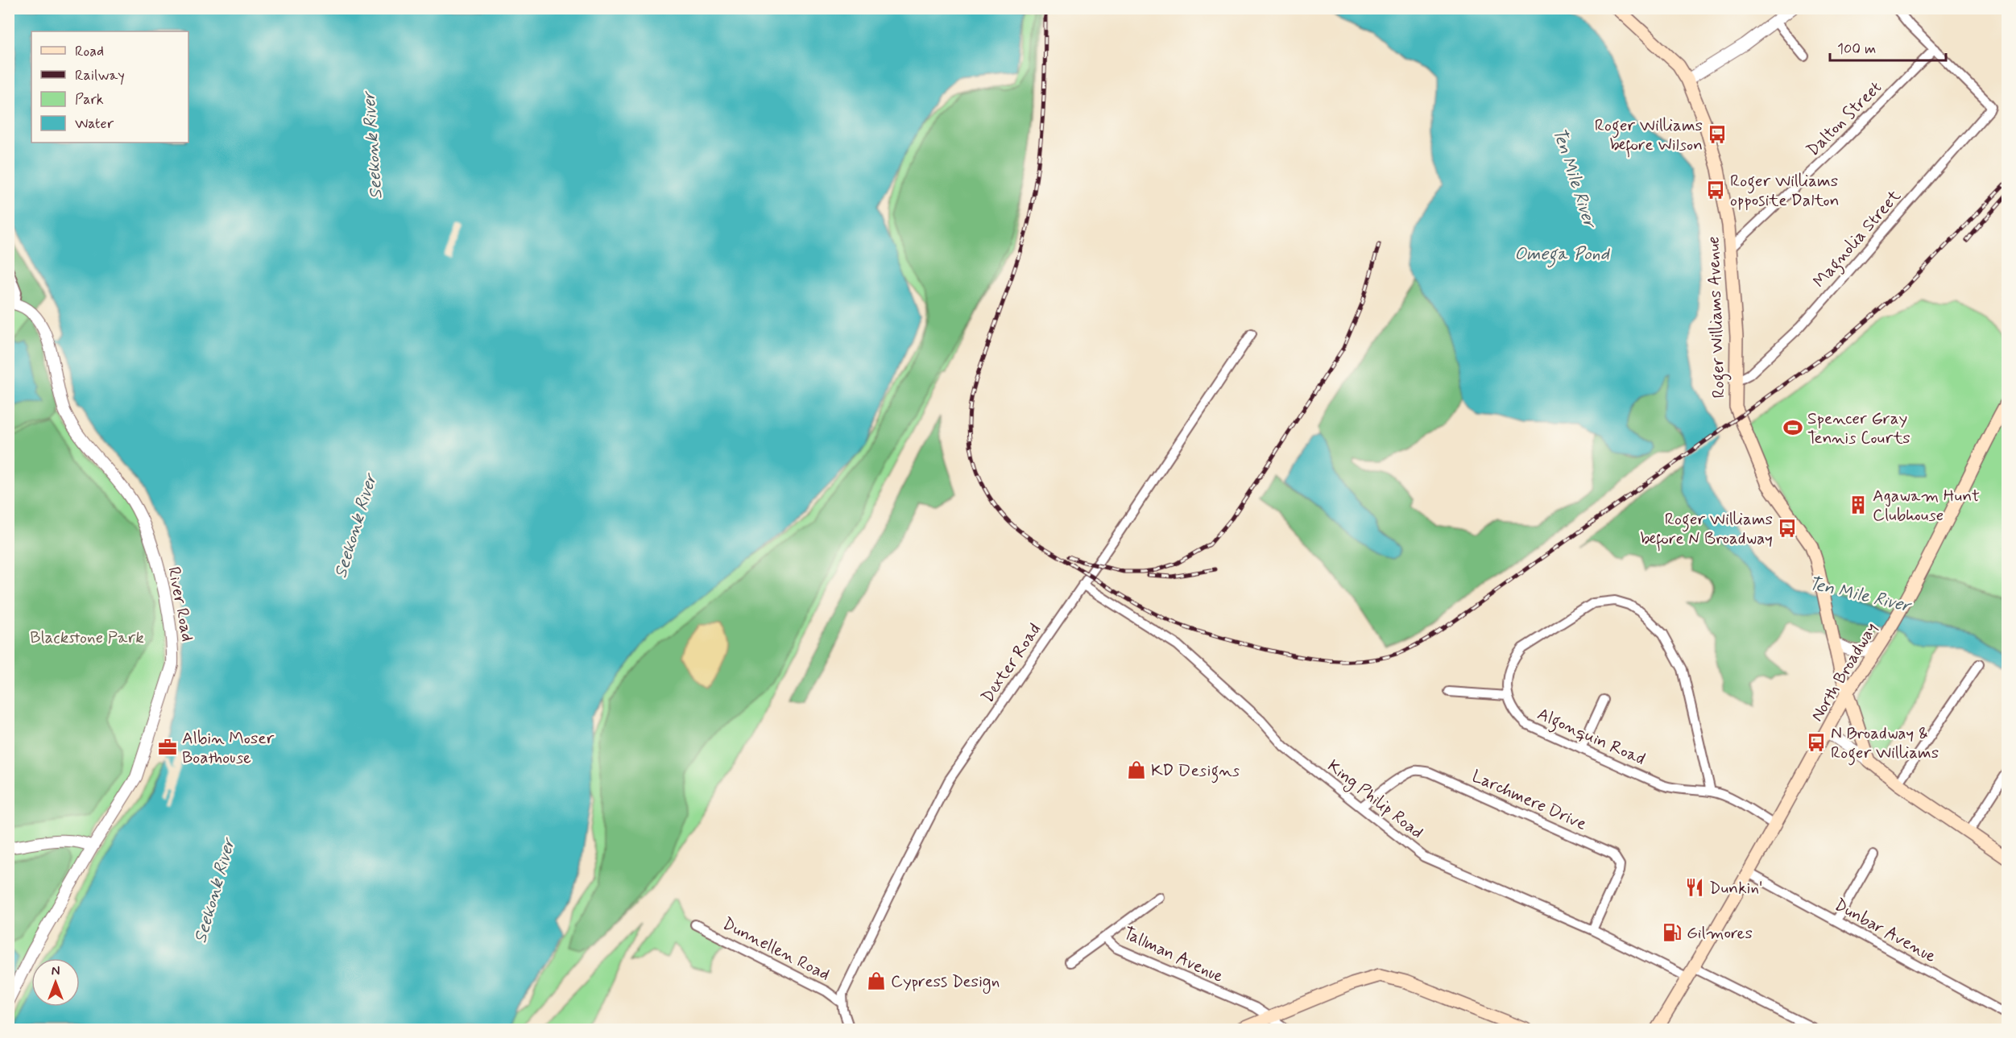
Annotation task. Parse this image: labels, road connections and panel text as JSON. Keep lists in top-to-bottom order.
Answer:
{
  "streets": {
    "main road": ["Roger Williams Avenue", "North Broadway"],
    "street": [
      "Dalton Street",
      "Magnolia Street",
      "River Road",
      "Dexter Road",
      "Algonquin Road",
      "King Philip Road",
      "Larchmere Drive",
      "Dunbar Avenue",
      "Dunnellen Road",
      "Tallman Avenue"
    ]
  },
  "crossings": [
    ["Dalton Street", "Magnolia Street"],
    ["Dalton Street", "Roger Williams Avenue"],
    ["Magnolia Street", "Roger Williams Avenue"],
    ["Roger Williams Avenue", "North Broadway"],
    ["Dexter Road", "King Philip Road"],
    ["Dexter Road", "Dunnellen Road"],
    ["North Broadway", "Algonquin Road"],
    ["North Broadway", "King Philip Road"],
    ["North Broadway", "Dunbar Avenue"],
    ["King Philip Road", "Larchmere Drive"]
  ],
  "water": ["Seekonk River", "Ten Mile River", "Omega Pond"],
  "parks": ["Blackstone Park"],
  "places": {
    "bus stop": [
      "Roger Williams before Wilson",
      "Roger Williams opposite Dalton",
      "Roger Williams before N Broadway",
      "N Broadway & Roger Williams"
    ],
    "sports": ["Spencer Gray Tennis Courts"],
    "building": ["Agawam Hunt Clubhouse"],
    "office": ["Albin Moser Boathouse"],
    "shop": ["KD Designs", "Cypress Design"],
    "restaurant": ["Dunkin'"],
    "fuel station": ["Gilmores"]
  },
  "legend": [
    "Road",
    "Railway",
    "Park",
    "Water"
  ],
  "scale_bar": "100 m",
  "north": "top"
}
